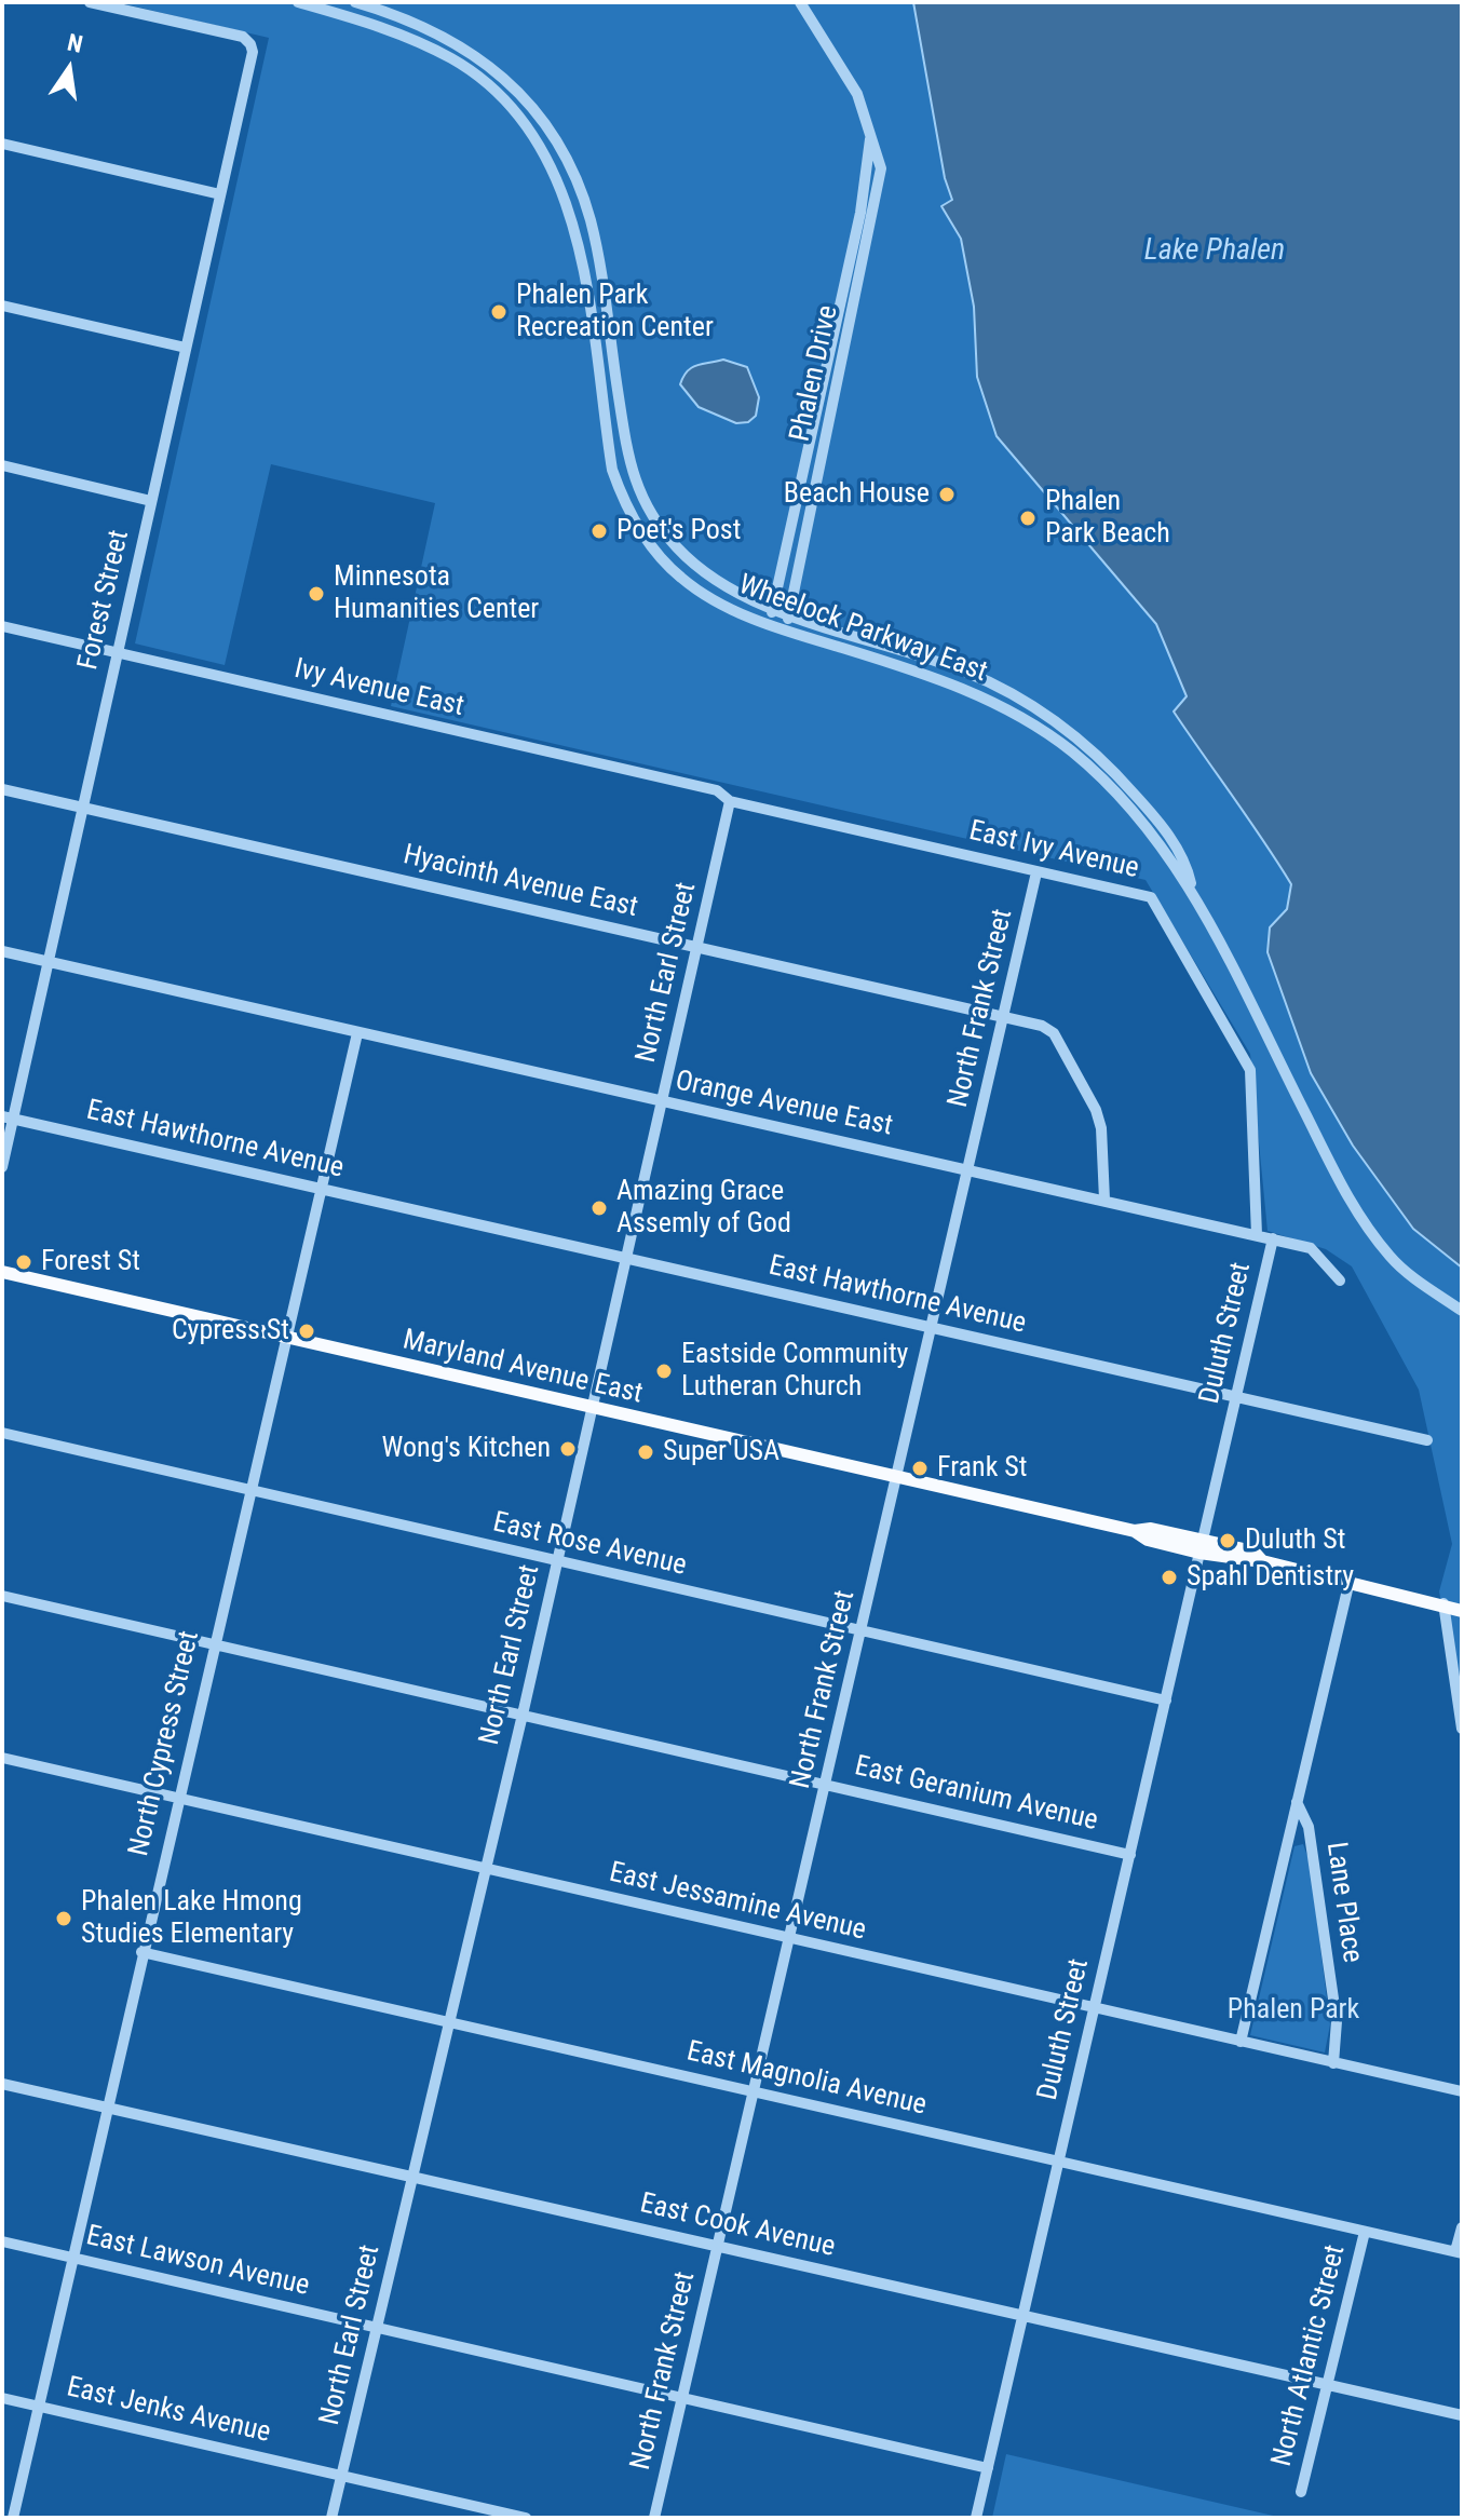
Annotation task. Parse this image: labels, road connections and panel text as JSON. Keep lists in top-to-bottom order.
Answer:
{
  "streets": {
    "main road": ["Maryland Avenue East"],
    "street": [
      "Phalen Drive",
      "Forest Street",
      "Wheelock Parkway East",
      "Ivy Avenue East",
      "East Ivy Avenue",
      "Hyacinth Avenue East",
      "North Earl Street",
      "North Frank Street",
      "Orange Avenue East",
      "East Hawthorne Avenue",
      "Duluth Street",
      "East Rose Avenue",
      "North Cypress Street",
      "East Geranium Avenue",
      "East Jessamine Avenue",
      "Lane Place",
      "East Magnolia Avenue",
      "East Cook Avenue",
      "East Lawson Avenue",
      "North Atlantic Street",
      "East Jenks Avenue"
    ]
  },
  "crossings": [
    ["Phalen Drive", "Wheelock Parkway East"],
    ["Forest Street", "Ivy Avenue East"],
    ["Forest Street", "Hyacinth Avenue East"],
    ["Forest Street", "Orange Avenue East"],
    ["Forest Street", "East Hawthorne Avenue"],
    ["Ivy Avenue East", "East Ivy Avenue"],
    ["Ivy Avenue East", "North Earl Street"],
    ["East Ivy Avenue", "North Earl Street"],
    ["East Ivy Avenue", "North Frank Street"],
    ["East Ivy Avenue", "Orange Avenue East"],
    ["Hyacinth Avenue East", "North Earl Street"],
    ["Hyacinth Avenue East", "North Frank Street"],
    ["Hyacinth Avenue East", "Orange Avenue East"],
    ["North Earl Street", "Orange Avenue East"],
    ["North Earl Street", "East Hawthorne Avenue"],
    ["North Earl Street", "Maryland Avenue East"],
    ["North Earl Street", "East Rose Avenue"],
    ["North Earl Street", "East Geranium Avenue"],
    ["North Earl Street", "East Jessamine Avenue"],
    ["North Earl Street", "East Magnolia Avenue"],
    ["North Earl Street", "East Cook Avenue"],
    ["North Earl Street", "East Lawson Avenue"],
    ["North Earl Street", "East Jenks Avenue"],
    ["North Frank Street", "Orange Avenue East"],
    ["North Frank Street", "East Hawthorne Avenue"],
    ["North Frank Street", "Maryland Avenue East"],
    ["North Frank Street", "East Rose Avenue"],
    ["North Frank Street", "East Geranium Avenue"],
    ["North Frank Street", "East Jessamine Avenue"],
    ["North Frank Street", "East Magnolia Avenue"],
    ["North Frank Street", "East Cook Avenue"],
    ["North Frank Street", "East Lawson Avenue"],
    ["Orange Avenue East", "Duluth Street"],
    ["Orange Avenue East", "North Cypress Street"],
    ["East Hawthorne Avenue", "Duluth Street"],
    ["East Hawthorne Avenue", "North Cypress Street"],
    ["Duluth Street", "Maryland Avenue East"],
    ["Duluth Street", "East Rose Avenue"],
    ["Duluth Street", "East Geranium Avenue"],
    ["Duluth Street", "East Jessamine Avenue"],
    ["Duluth Street", "East Magnolia Avenue"],
    ["Duluth Street", "East Cook Avenue"],
    ["Duluth Street", "East Lawson Avenue"],
    ["Maryland Avenue East", "North Cypress Street"],
    ["Maryland Avenue East", "Lane Place"],
    ["East Rose Avenue", "North Cypress Street"],
    ["North Cypress Street", "East Geranium Avenue"],
    ["North Cypress Street", "East Jessamine Avenue"],
    ["North Cypress Street", "East Magnolia Avenue"],
    ["North Cypress Street", "East Cook Avenue"],
    ["North Cypress Street", "East Lawson Avenue"],
    ["North Cypress Street", "East Jenks Avenue"],
    ["East Jessamine Avenue", "Lane Place"],
    ["East Magnolia Avenue", "North Atlantic Street"],
    ["East Cook Avenue", "North Atlantic Street"]
  ],
  "water": ["Lake Phalen"],
  "parks": ["Phalen Park"],
  "places": [
    "Phalen Park Recreation Center",
    "Beach House",
    "Phalen Park Beach",
    "Poet's Post",
    "Minnesota Humanities Center",
    "Amazing Grace Assemly of God",
    "Forest St",
    "Cypress St",
    "Eastside Community Lutheran Church",
    "Wong's Kitchen",
    "Super USA",
    "Frank St",
    "Duluth St",
    "Spahl Dentistry",
    "Phalen Lake Hmong Studies Elementary"
  ],
  "north": "top"
}
